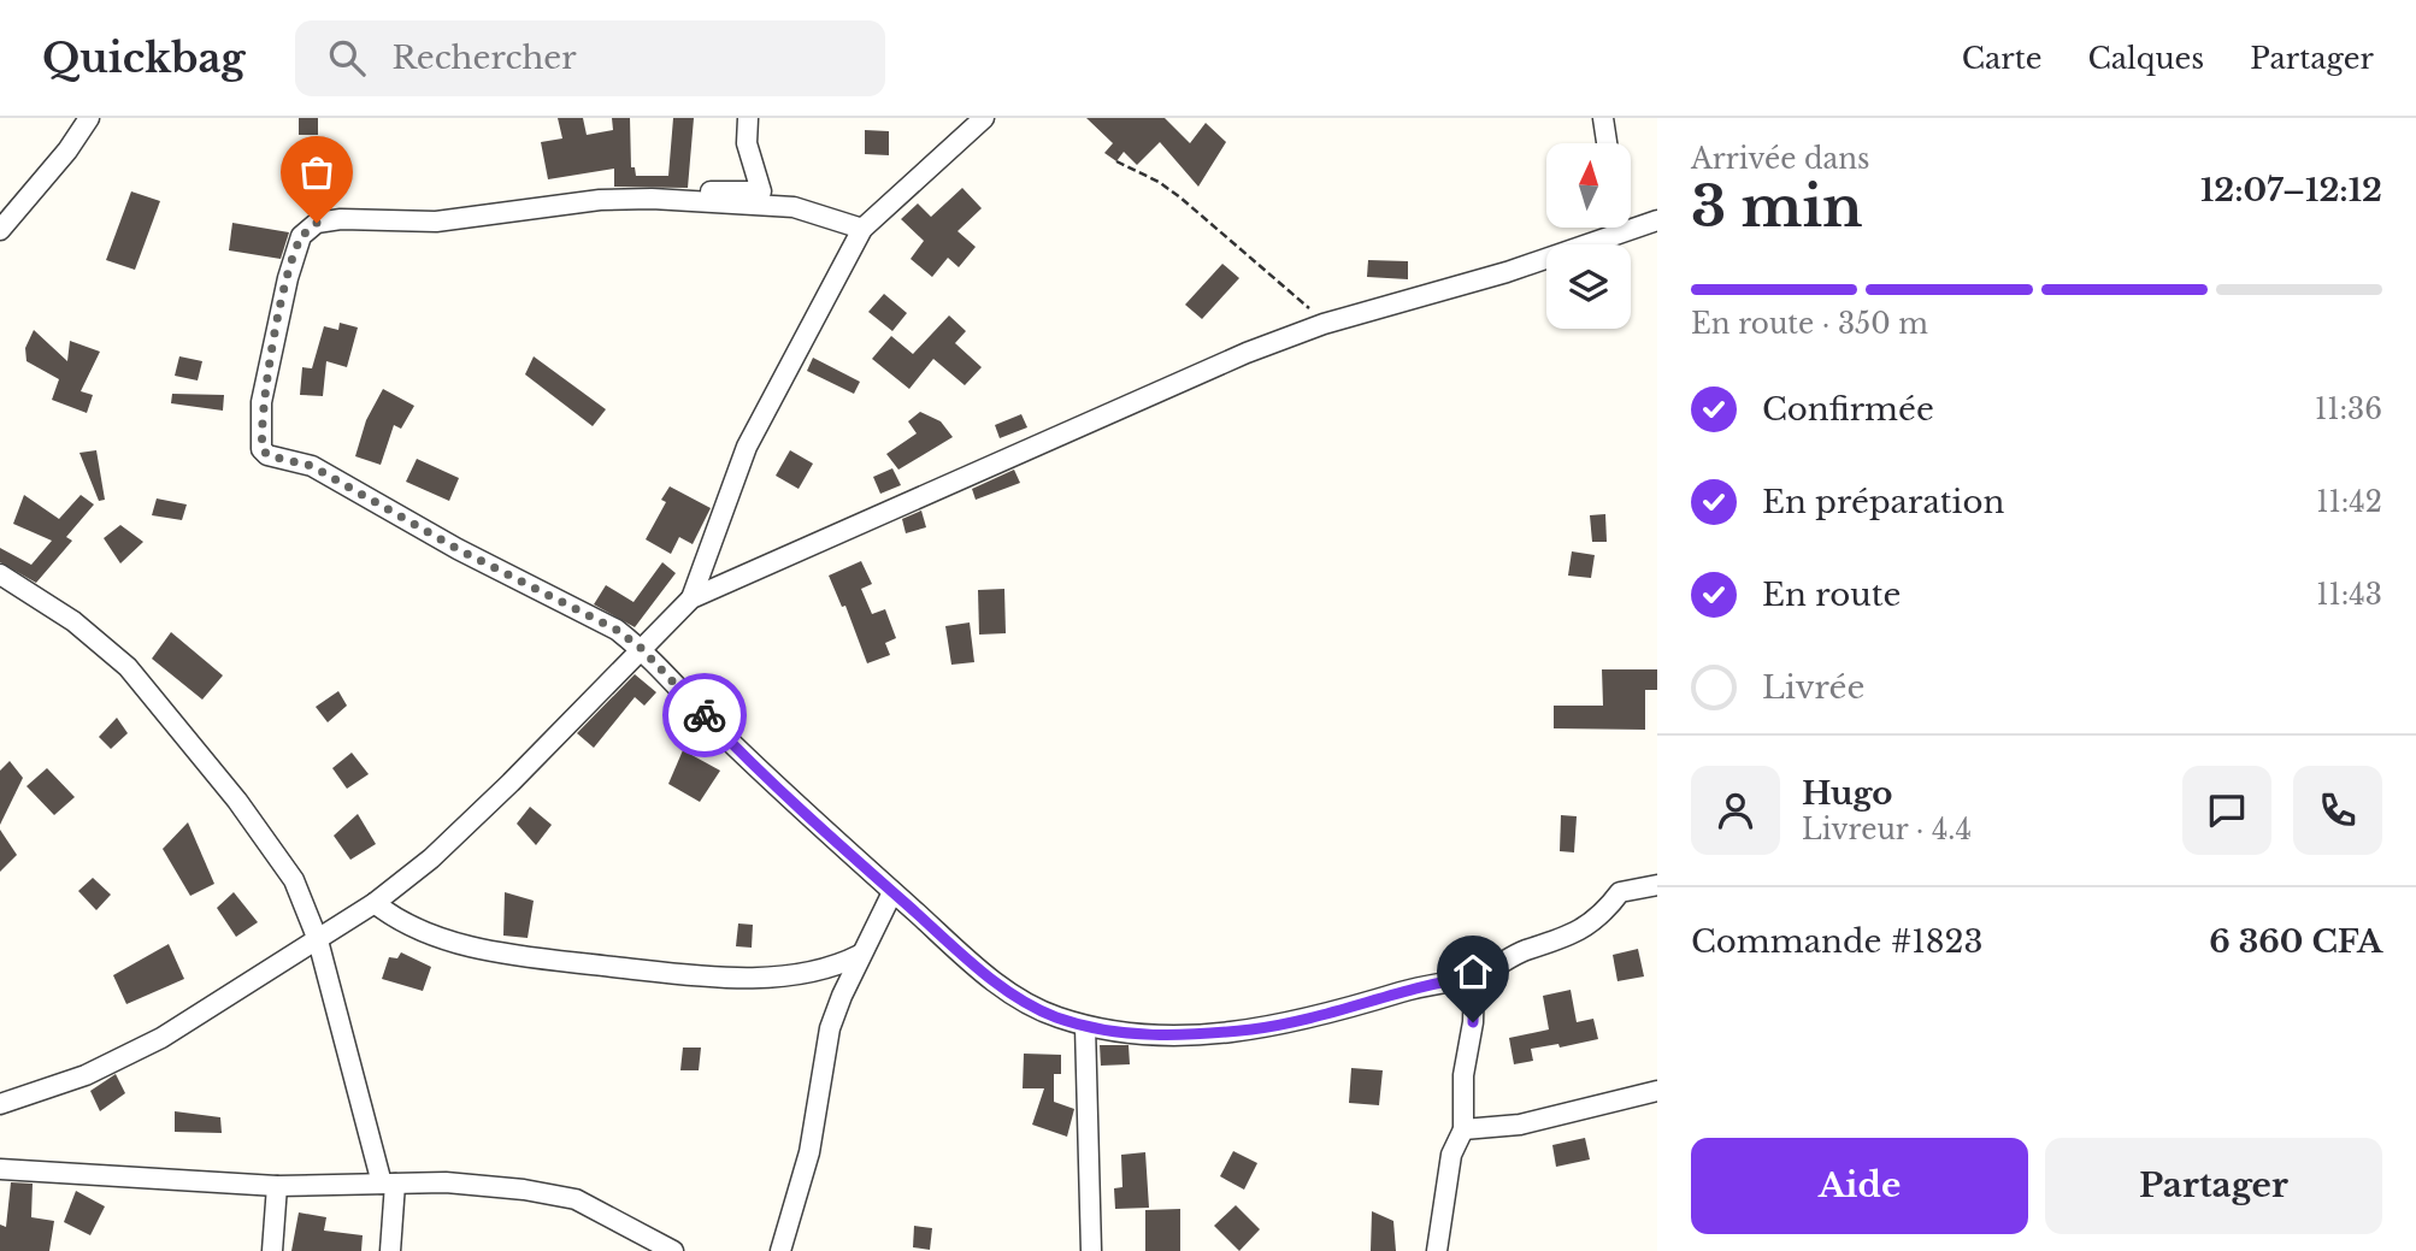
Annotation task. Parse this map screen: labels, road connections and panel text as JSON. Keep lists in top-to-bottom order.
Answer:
{
  "north": "top",
  "page": {
    "header": "Quickbag",
    "search": "Rechercher",
    "nav": ["Carte", "Calques", "Partager"],
    "heading": ["3 min", "Arrivée dans", "12:07–12:12"],
    "panel": [
      "Hugo",
      "Livreur · 4.4",
      "Commande #1823",
      "6 360 CFA"
    ],
    "bar": "En route · 350 m",
    "list": [
      ["Confirmée", "11:36"],
      ["En préparation", "11:42"],
      ["En route", "11:43"],
      "Livrée"
    ],
    "buttons": ["Aide", "Partager"]
  }
}
